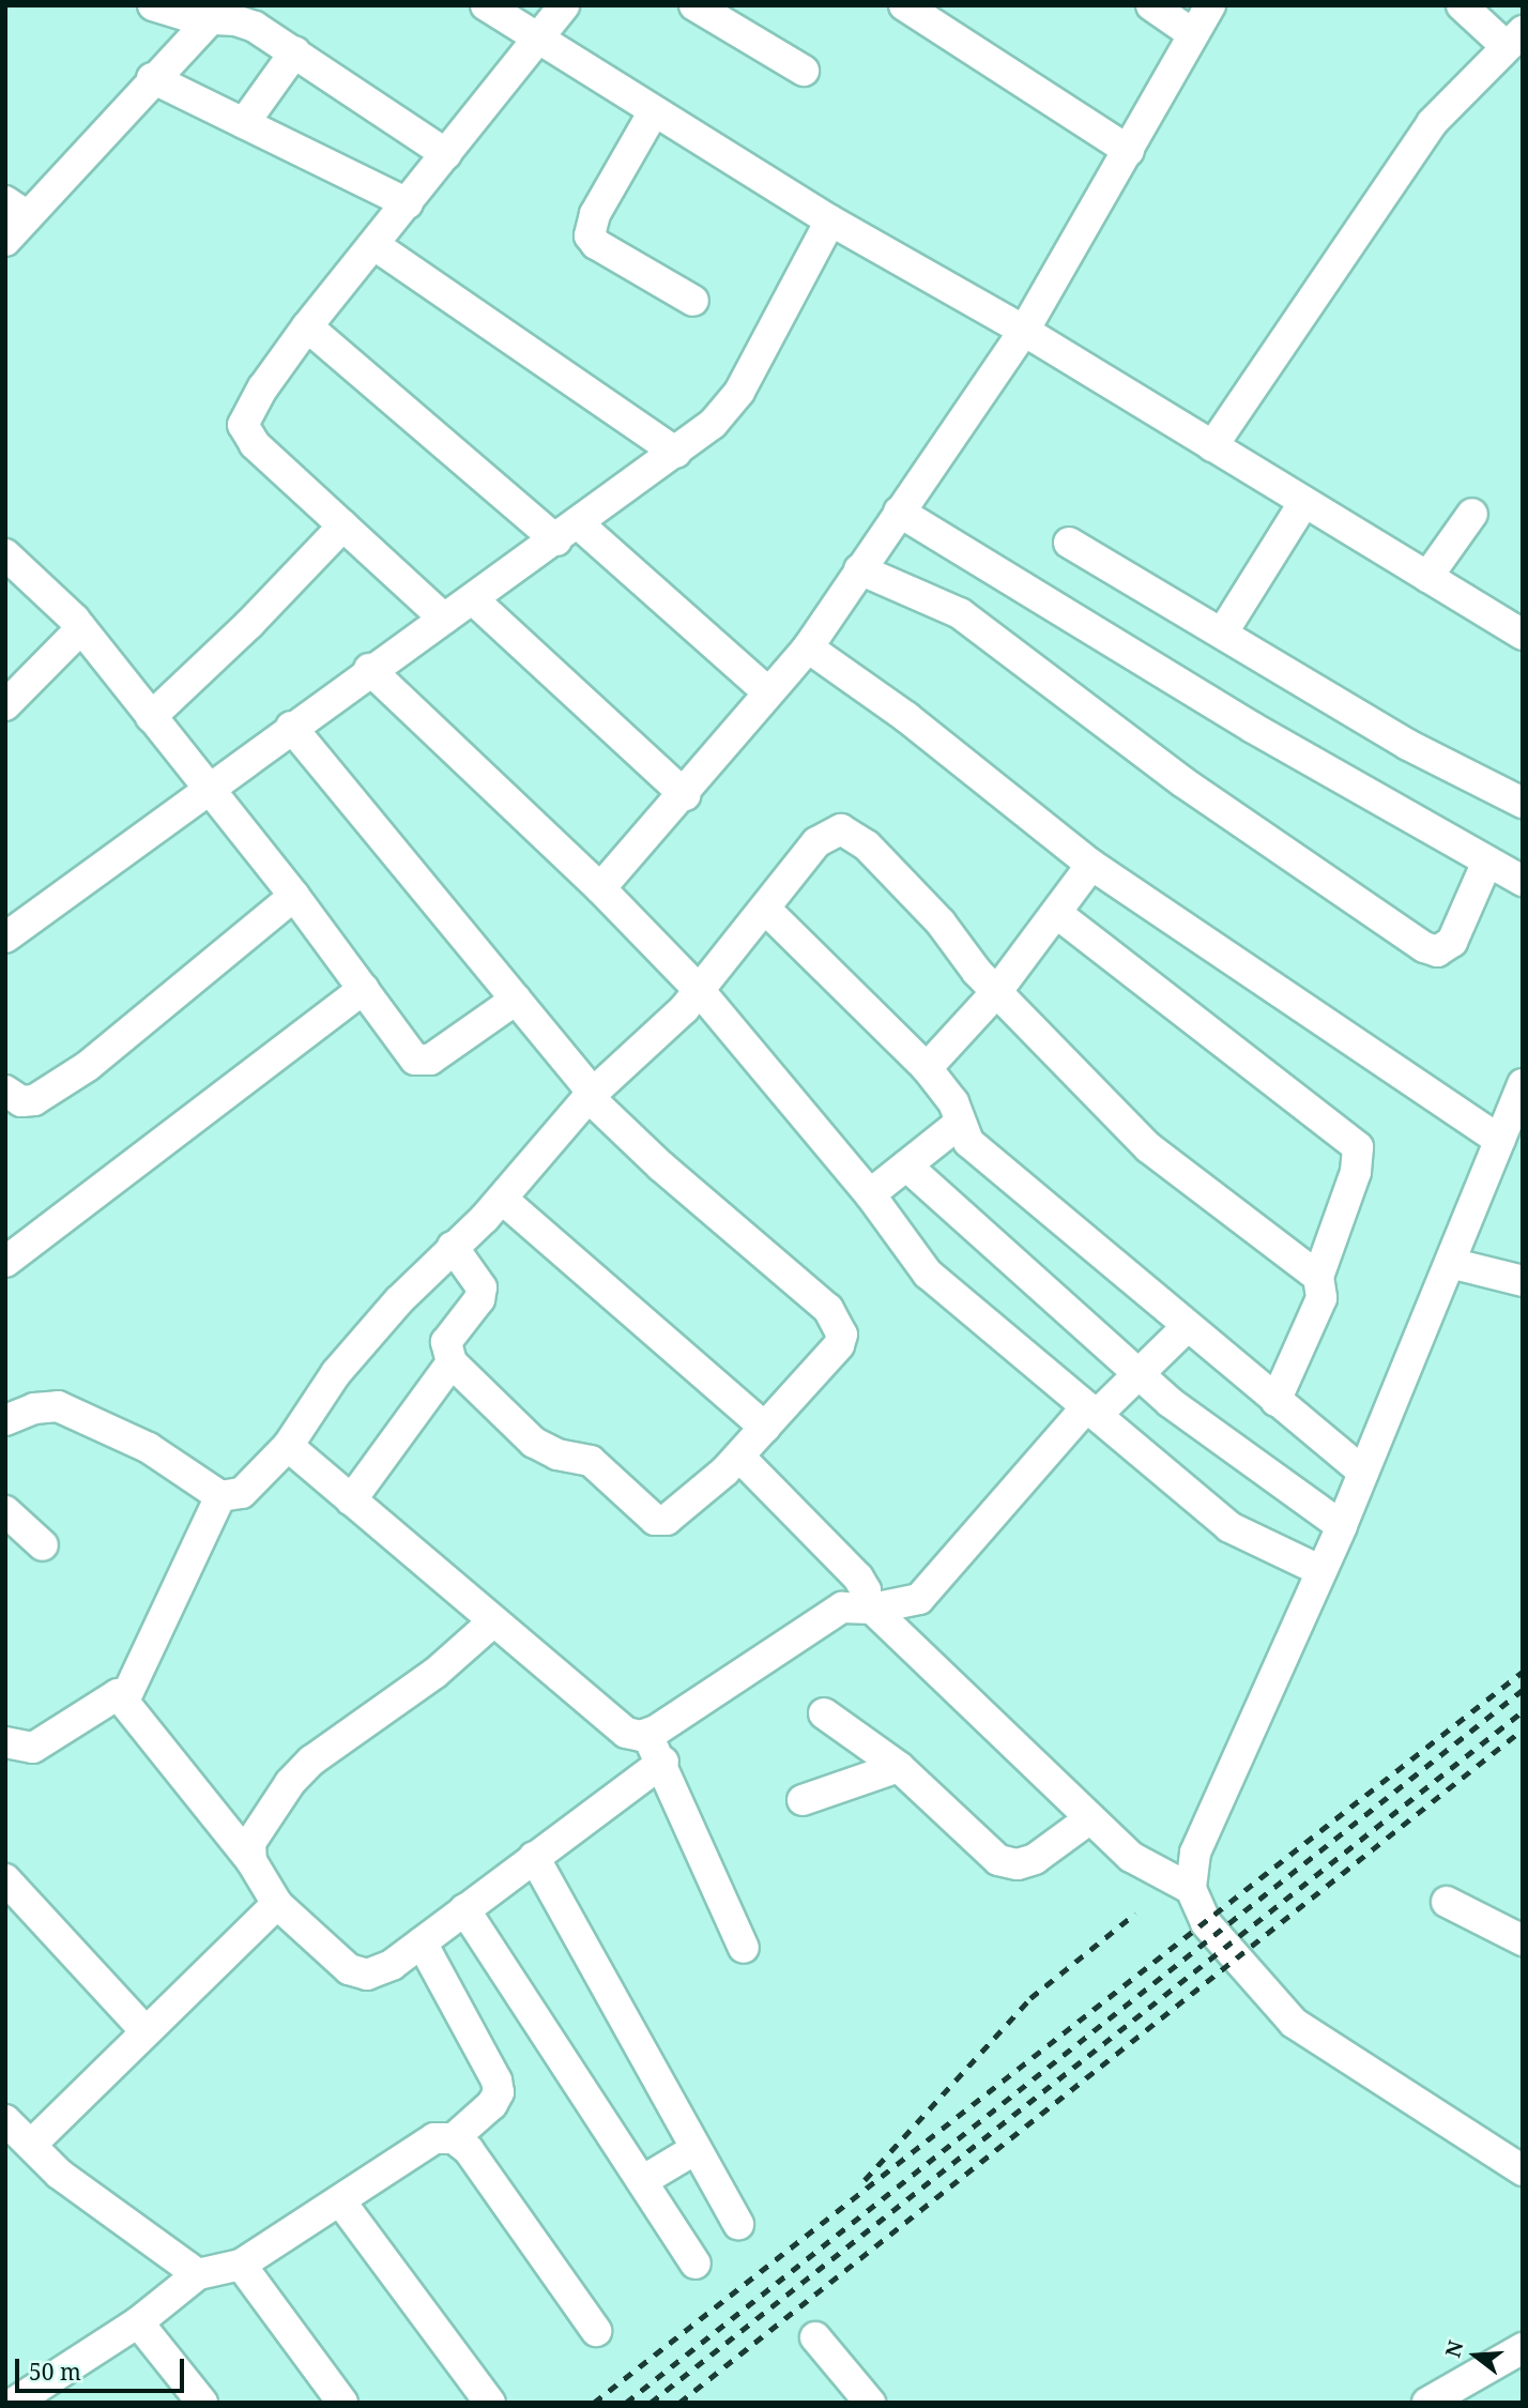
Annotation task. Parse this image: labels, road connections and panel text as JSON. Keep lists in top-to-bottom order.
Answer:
{
  "scale_bar": "50 m",
  "north": "left"
}
